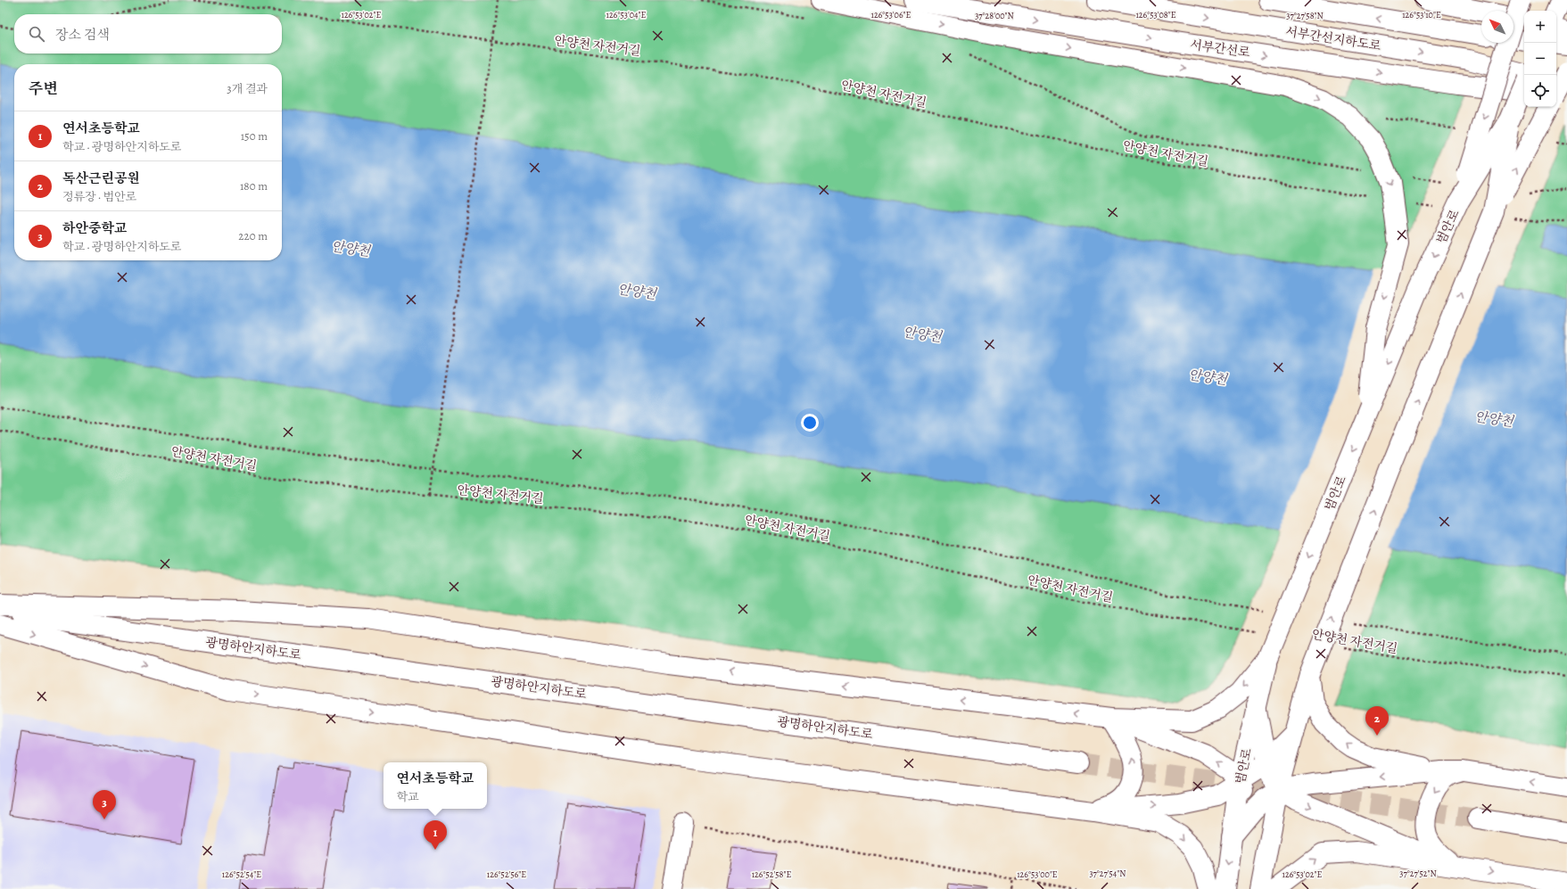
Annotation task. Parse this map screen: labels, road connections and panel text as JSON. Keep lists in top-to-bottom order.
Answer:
{
  "streets": {
    "main road": [
      "서부간선지하도로",
      "서부간선로",
      "범안로",
      "광명하안지하도로"
    ],
    "path": ["안양천 자전거길"]
  },
  "water": ["안양천"],
  "north": "top left",
  "page": {
    "map_buttons": ["+", "−"],
    "search": "장소 검색",
    "heading": ["주변", "3개 결과"],
    "list": [
      {
        "mark": "1",
        "name": "연서초등학교",
        "note": "학교 · 광명하안지하도로",
        "value": "150 m"
      },
      {
        "mark": "2",
        "name": "독산근린공원",
        "note": "정류장 · 범안로",
        "value": "180 m"
      },
      {
        "mark": "3",
        "name": "하안중학교",
        "note": "학교 · 광명하안지하도로",
        "value": "220 m"
      }
    ],
    "pins": ["2", "3", "1"],
    "popup": ["연서초등학교", "학교"]
  },
  "coordinates": [
    "126°53'02\"E",
    "126°53'04\"E",
    "126°53'06\"E",
    "126°53'08\"E",
    "126°53'10\"E",
    "37°28'00\"N",
    "37°27'58\"N",
    "37°27'54\"N",
    "37°27'52\"N",
    "126°52'54\"E",
    "126°52'56\"E",
    "126°52'58\"E",
    "126°53'00\"E"
  ]
}
